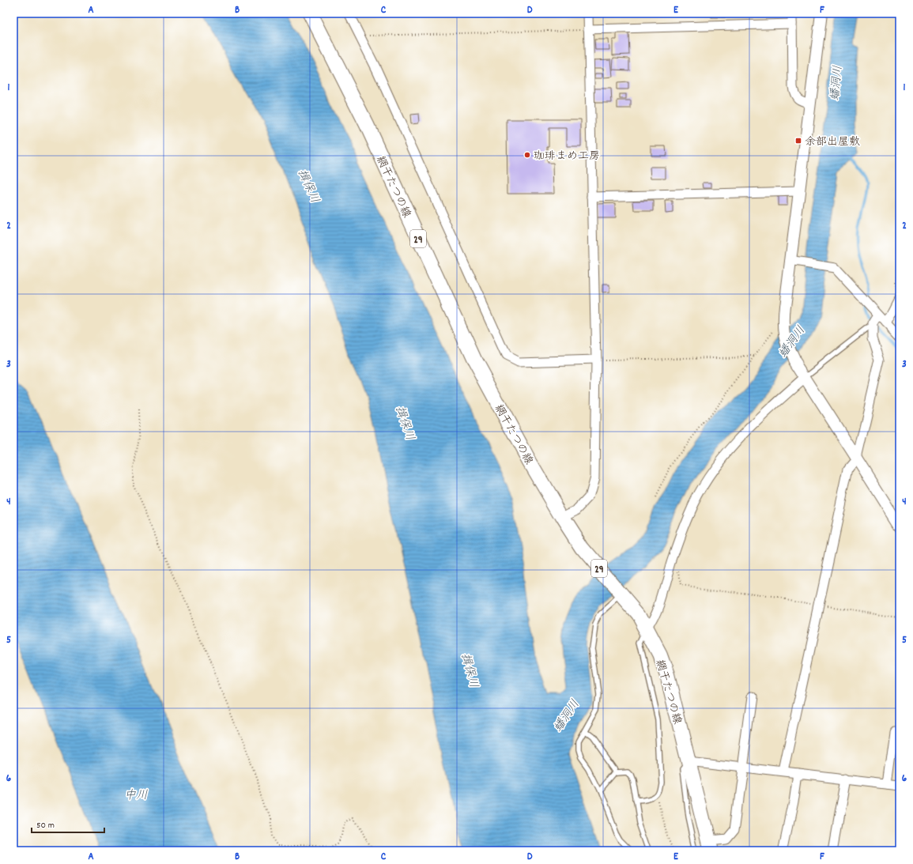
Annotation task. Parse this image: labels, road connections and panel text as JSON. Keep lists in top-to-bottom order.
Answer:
{
  "streets": {
    "main road": ["網干たつの線", "29"]
  },
  "water": ["蟠洞川", "揖保川", "中川"],
  "places": {
    "transit": ["余部出屋敷"],
    "other": ["珈琲まめ工房"]
  },
  "scale_bar": "50 m",
  "grid": {
    "columns": [
      "A",
      "B",
      "C",
      "D",
      "E",
      "F"
    ],
    "rows": [
      "1",
      "2",
      "3",
      "4",
      "5",
      "6"
    ]
  }
}
